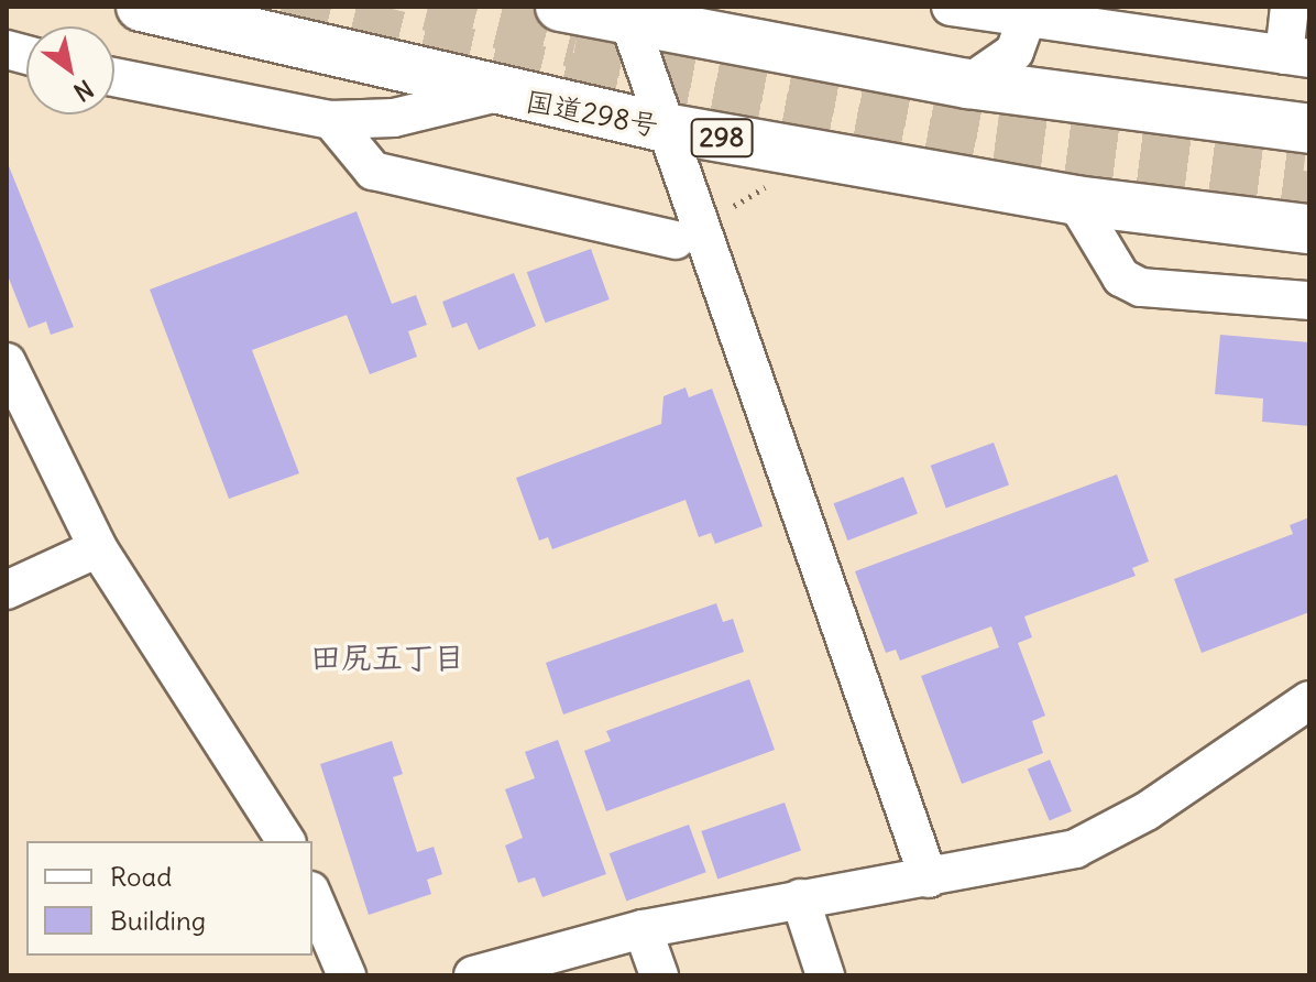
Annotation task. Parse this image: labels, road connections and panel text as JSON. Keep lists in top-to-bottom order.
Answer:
{
  "streets": {
    "highway": ["国道298号", "298"]
  },
  "districts": ["田尻五丁目"],
  "legend": ["Road", "Building"],
  "north": "bottom right"
}
